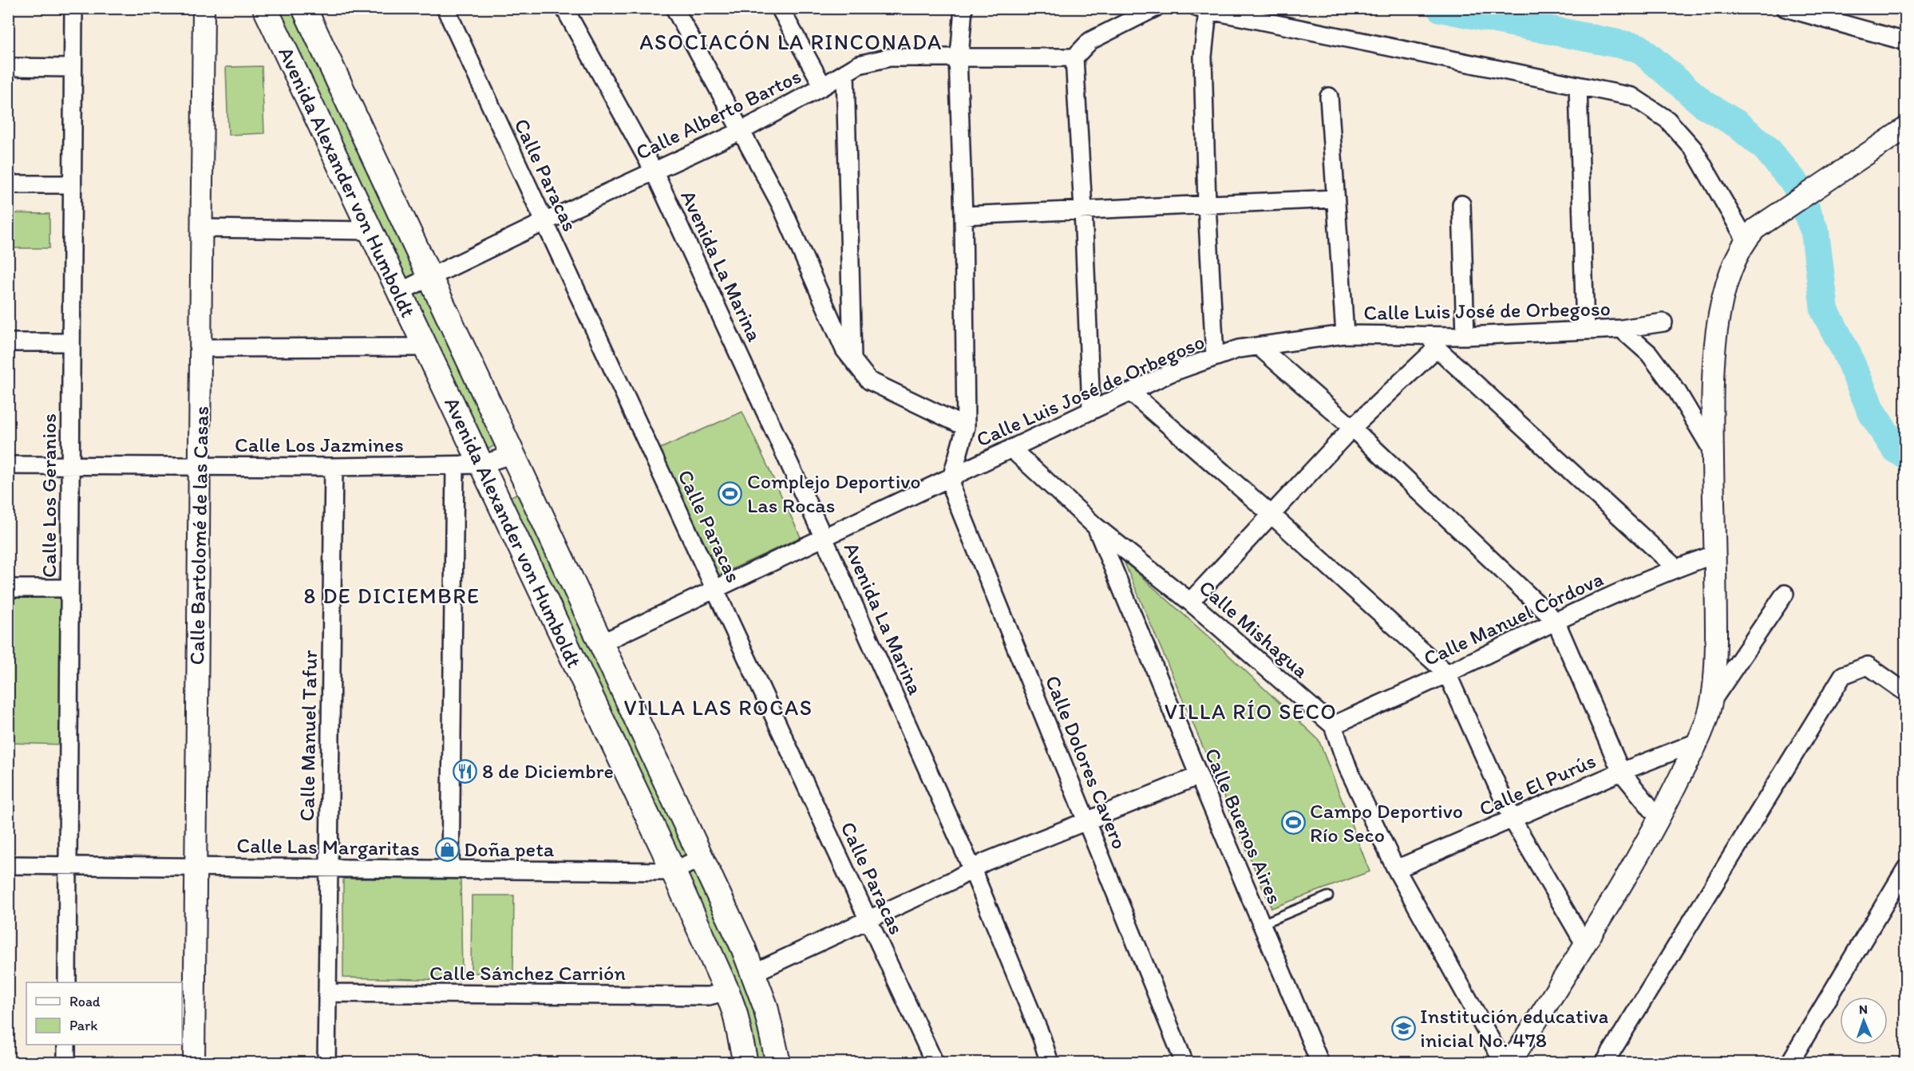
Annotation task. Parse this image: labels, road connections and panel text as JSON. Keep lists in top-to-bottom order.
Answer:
{
  "streets": {
    "main road": ["Avenida Alexander von Humboldt"],
    "street": [
      "Calle Alberto Bartos",
      "Calle Paracas",
      "Avenida La Marina",
      "Calle Luis José de Orbegoso",
      "Calle Los Jazmines",
      "Calle Los Geranios",
      "Calle Bartolomé de las Casas",
      "Calle Manuel Córdova",
      "Calle Mishagua",
      "Calle Manuel Tafur",
      "Calle Dolores Cavero",
      "Calle El Purús",
      "Calle Buenos Aires",
      "Calle Las Margaritas",
      "Calle Sánchez Carrión"
    ]
  },
  "crossings": [
    ["Calle Alberto Bartos", "Calle Paracas"],
    ["Calle Alberto Bartos", "Avenida Alexander von Humboldt"],
    ["Calle Alberto Bartos", "Avenida La Marina"],
    ["Calle Paracas", "Calle Luis José de Orbegoso"],
    ["Avenida Alexander von Humboldt", "Calle Luis José de Orbegoso"],
    ["Avenida Alexander von Humboldt", "Calle Los Jazmines"],
    ["Avenida Alexander von Humboldt", "Calle Las Margaritas"],
    ["Avenida Alexander von Humboldt", "Calle Sánchez Carrión"],
    ["Avenida La Marina", "Calle Luis José de Orbegoso"],
    ["Calle Luis José de Orbegoso", "Calle Mishagua"],
    ["Calle Luis José de Orbegoso", "Calle Dolores Cavero"],
    ["Calle Los Jazmines", "Calle Los Geranios"],
    ["Calle Los Jazmines", "Calle Bartolomé de las Casas"],
    ["Calle Los Jazmines", "Calle Manuel Tafur"],
    ["Calle Los Geranios", "Calle Las Margaritas"],
    ["Calle Bartolomé de las Casas", "Calle Las Margaritas"],
    ["Calle Manuel Córdova", "Calle Mishagua"],
    ["Calle Mishagua", "Calle El Purús"],
    ["Calle Mishagua", "Calle Buenos Aires"],
    ["Calle Manuel Tafur", "Calle Las Margaritas"],
    ["Calle Manuel Tafur", "Calle Sánchez Carrión"]
  ],
  "districts": [
    "ASOCIACÓN LA RINCONADA",
    "8 DE DICIEMBRE",
    "VILLA LAS ROCAS",
    "VILLA RÍO SECO"
  ],
  "places": {
    "sports": ["Complejo Deportivo Las Rocas", "Campo Deportivo Río Seco"],
    "restaurant": ["8 de Diciembre"],
    "shop": ["Doña peta"],
    "school or university": ["Institución educativa inicial No. 478"]
  },
  "legend": ["Road", "Park"],
  "north": "top"
}
